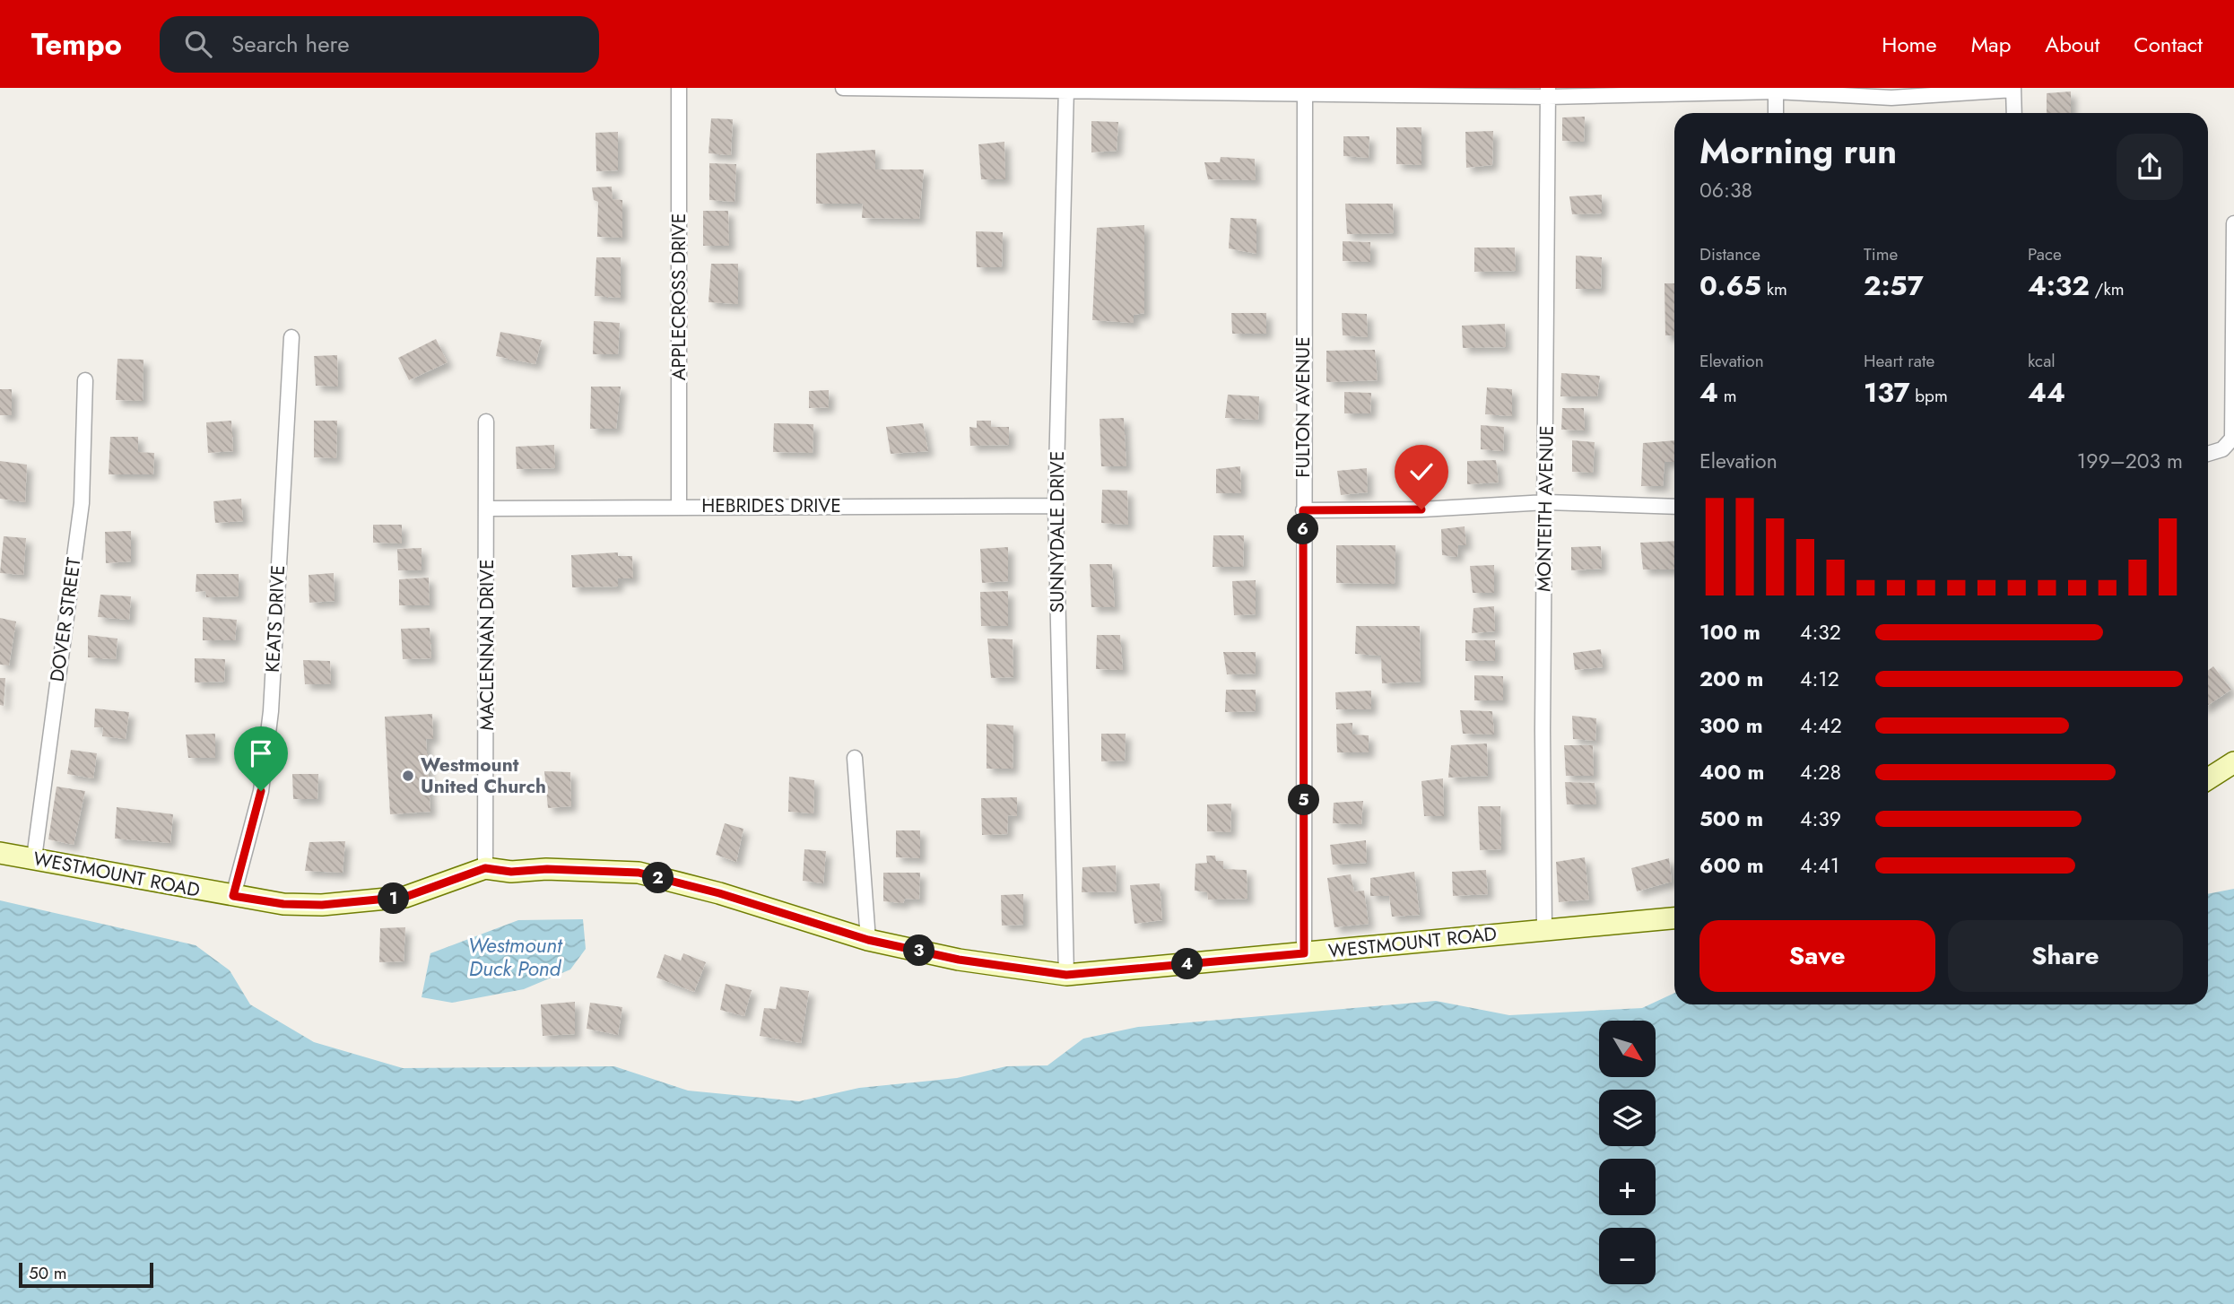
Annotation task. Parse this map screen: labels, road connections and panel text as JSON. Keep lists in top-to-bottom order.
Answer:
{
  "streets": {
    "main road": ["WESTMOUNT ROAD"],
    "street": [
      "APPLECROSS DRIVE",
      "FULTON AVENUE",
      "HEBRIDES DRIVE",
      "MONTEITH AVENUE",
      "SUNNYDALE DRIVE",
      "KEATS DRIVE",
      "DOVER STREET",
      "MACLENNAN DRIVE"
    ]
  },
  "crossings": [
    ["APPLECROSS DRIVE", "HEBRIDES DRIVE"],
    ["FULTON AVENUE", "WESTMOUNT ROAD"],
    ["HEBRIDES DRIVE", "SUNNYDALE DRIVE"],
    ["HEBRIDES DRIVE", "MACLENNAN DRIVE"],
    ["MONTEITH AVENUE", "WESTMOUNT ROAD"],
    ["SUNNYDALE DRIVE", "WESTMOUNT ROAD"],
    ["KEATS DRIVE", "WESTMOUNT ROAD"],
    ["DOVER STREET", "WESTMOUNT ROAD"],
    ["MACLENNAN DRIVE", "WESTMOUNT ROAD"]
  ],
  "water": ["Westmount Duck Pond"],
  "places": ["Westmount United Church"],
  "scale_bar": "50 m",
  "north": "bottom right",
  "page": {
    "header": "Tempo",
    "search": "Search here",
    "nav": [
      "Home",
      "Map",
      "About",
      "Contact"
    ],
    "heading": ["Morning run", "06:38"],
    "stats": [
      ["Distance", "0.65 km"],
      ["Time", "2:57"],
      ["Pace", "4:32 /km"],
      ["Elevation", "4 m"],
      ["Heart rate", "137 bpm"],
      ["kcal", "44"]
    ],
    "chart": ["Elevation", "199–203 m"],
    "pins": [
      "6",
      "5",
      "2",
      "1",
      "3",
      "4"
    ],
    "list": [
      {
        "name": "100 m",
        "note": "4:32"
      },
      {
        "name": "200 m",
        "note": "4:12"
      },
      {
        "name": "300 m",
        "note": "4:42"
      },
      {
        "name": "400 m",
        "note": "4:28"
      },
      {
        "name": "500 m",
        "note": "4:39"
      },
      {
        "name": "600 m",
        "note": "4:41"
      }
    ],
    "buttons": ["Save", "Share"],
    "map_buttons": ["+", "−"],
    "scale": "50 m"
  }
}
